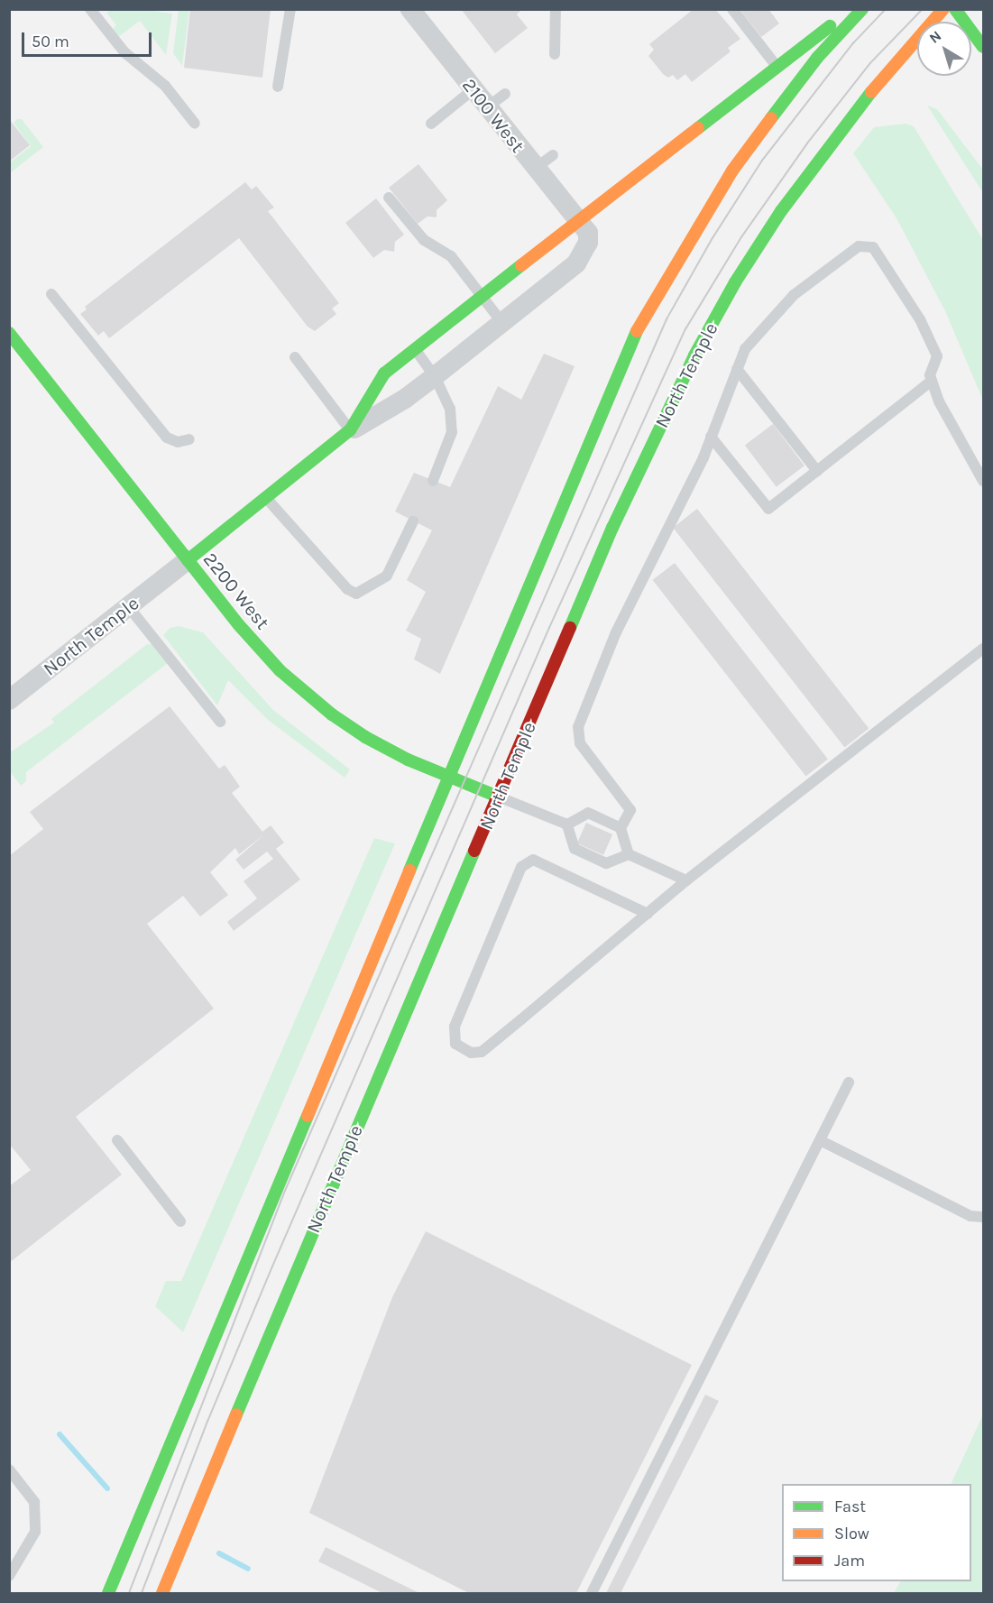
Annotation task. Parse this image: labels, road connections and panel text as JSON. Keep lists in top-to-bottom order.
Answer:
{
  "streets": {
    "main road": ["North Temple", "2200 West"],
    "street": ["2100 West"]
  },
  "crossings": [
    ["2100 West", "North Temple"],
    ["North Temple", "2200 West"]
  ],
  "legend": ["Fast", "Slow", "Jam"],
  "scale_bar": "50 m",
  "north": "top left"
}
